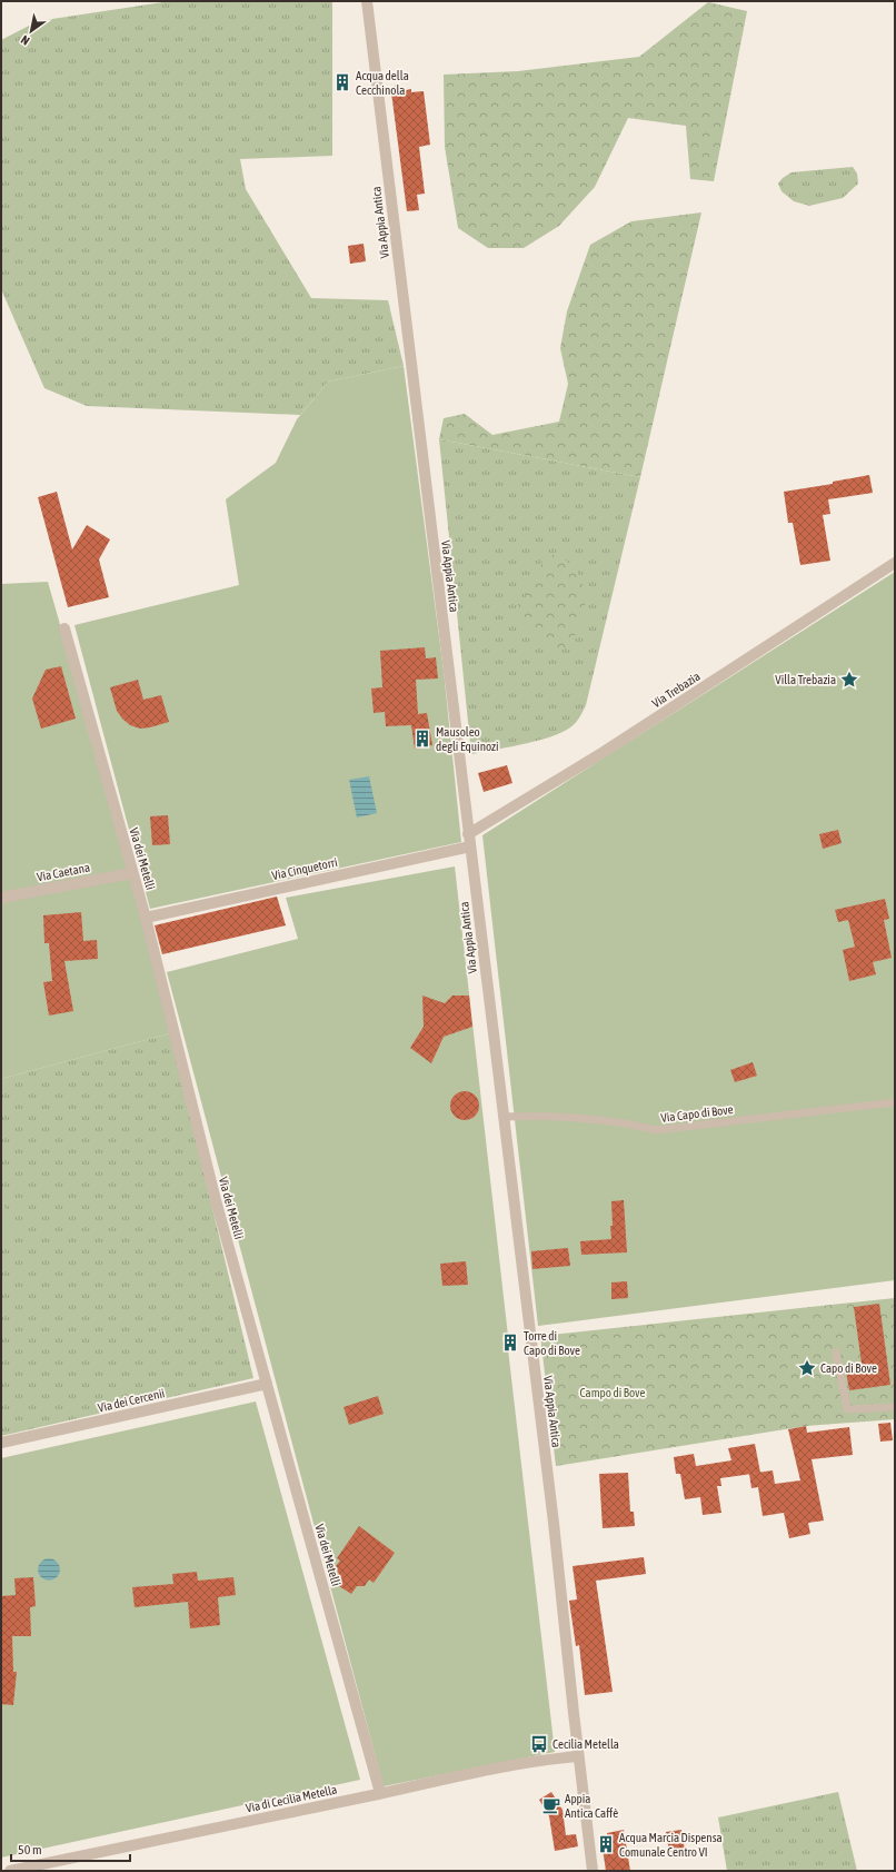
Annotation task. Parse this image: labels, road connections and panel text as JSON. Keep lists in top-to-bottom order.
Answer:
{
  "streets": {
    "street": [
      "Via Appia Antica",
      "Via Trebazia",
      "Via dei Metelli",
      "Via Cinquetorri",
      "Via Caetana",
      "Via dei Cercenii",
      "Via di Cecilia Metella"
    ],
    "lane": ["Via Capo di Bove"]
  },
  "crossings": [
    ["Via Appia Antica", "Via Trebazia"],
    ["Via Appia Antica", "Via Cinquetorri"],
    ["Via Appia Antica", "Via Capo di Bove"],
    ["Via Appia Antica", "Via di Cecilia Metella"],
    ["Via dei Metelli", "Via Cinquetorri"],
    ["Via dei Metelli", "Via Caetana"],
    ["Via dei Metelli", "Via dei Cercenii"],
    ["Via dei Metelli", "Via di Cecilia Metella"]
  ],
  "parks": ["Campo di Bove"],
  "places": {
    "building": [
      "Acqua della Cecchinola",
      "Mausoleo degli Equinozi",
      "Torre di Capo di Bove",
      "Acqua Marcia Dispensa Comunale Centro VI"
    ],
    "place": ["Villa Trebazia", "Capo di Bove"],
    "bus stop": ["Cecilia Metella"],
    "cafe": ["Appia Antica Caffè"]
  },
  "scale_bar": "50 m",
  "north": "bottom left"
}
